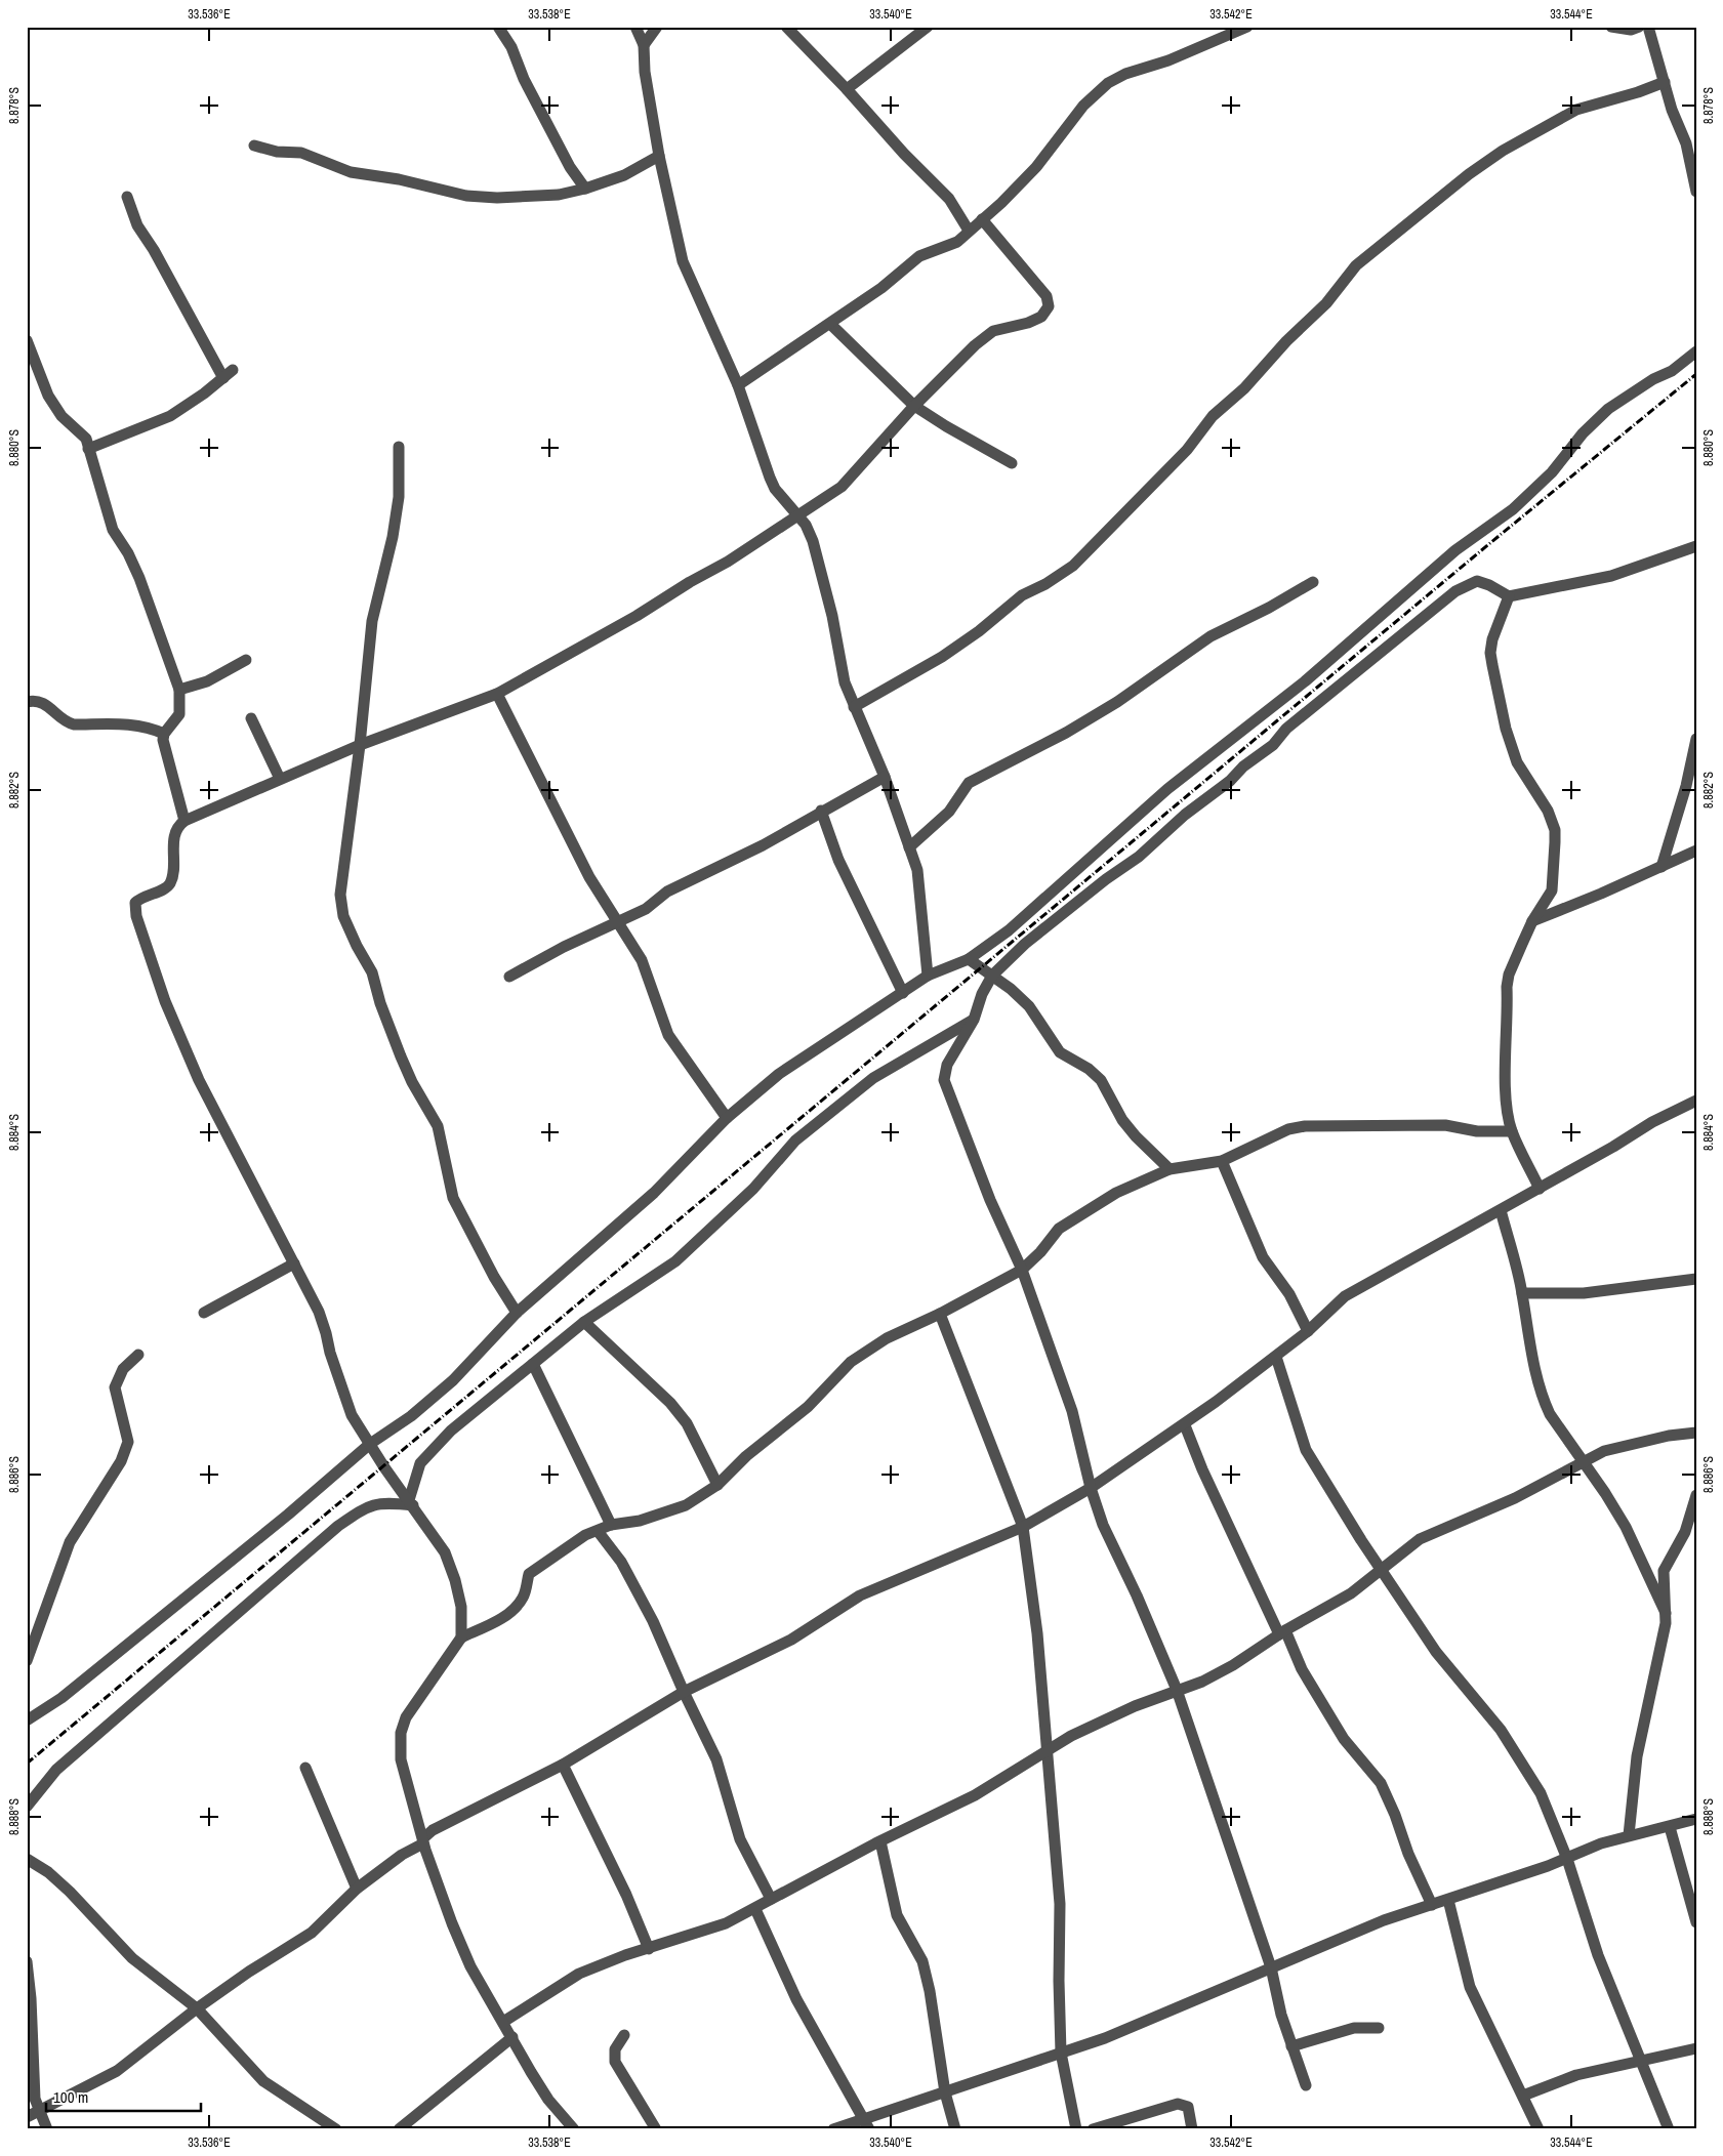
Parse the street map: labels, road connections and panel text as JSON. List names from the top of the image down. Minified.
{"scale_bar":"100 m","coordinates":["33.536°E","33.538°E","33.540°E","33.542°E","33.544°E","8.878°S","8.880°S","8.882°S","8.884°S","8.886°S","8.888°S"]}
